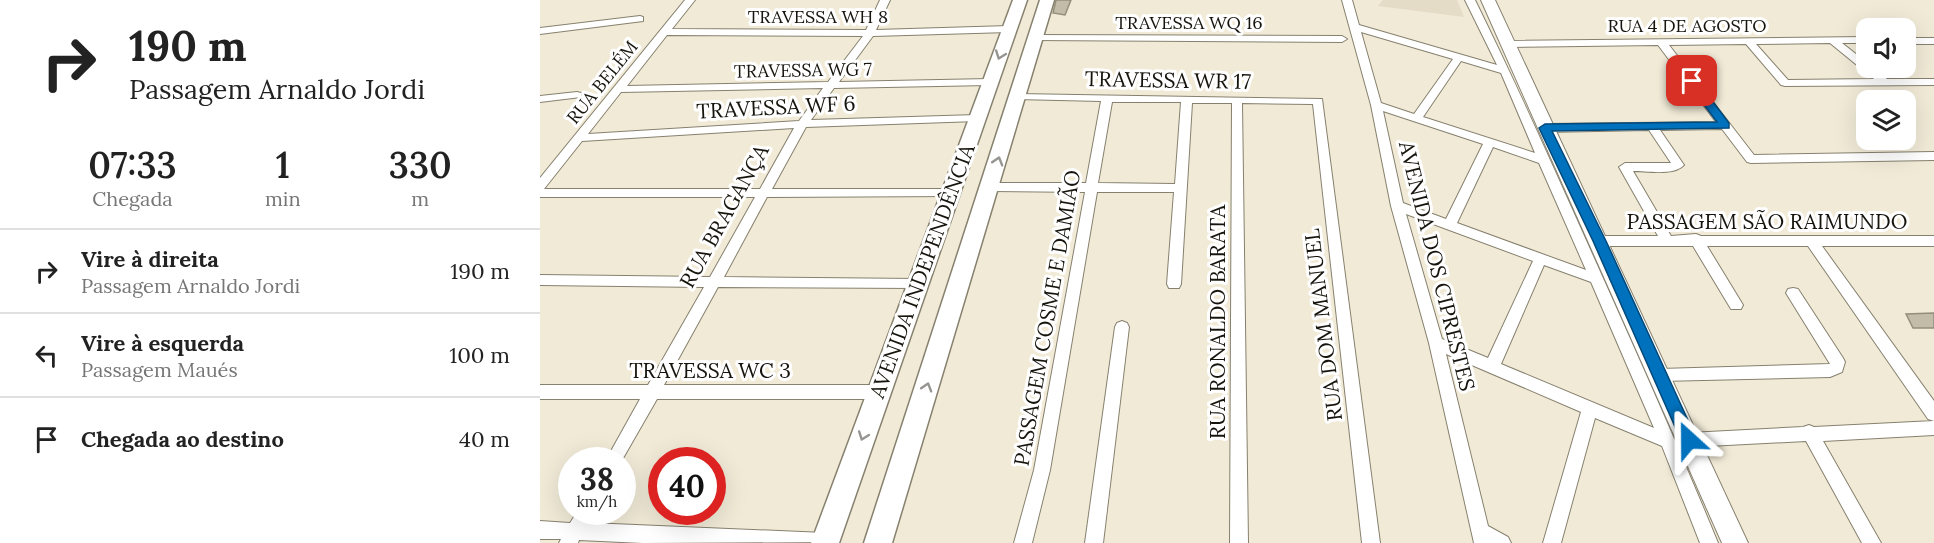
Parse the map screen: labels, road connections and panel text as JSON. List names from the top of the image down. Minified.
{"streets":{"main road":["AVENIDA INDEPENDÊNCIA"],"street":["TRAVESSA WH 8","TRAVESSA WQ 16","RUA 4 DE AGOSTO","TRAVESSA WG 7","TRAVESSA WR 17","RUA BELÉM","TRAVESSA WF 6","RUA BRAGANÇA","PASSAGEM SÃO RAIMUNDO","AVENIDA DOS CIPRESTES","PASSAGEM COSME E DAMIÃO","RUA RONALDO BARATA","RUA DOM MANUEL","TRAVESSA WC 3"]},"crossings":[["TRAVESSA WH 8","RUA BELÉM"],["TRAVESSA WH 8","RUA BRAGANÇA"],["TRAVESSA WH 8","AVENIDA INDEPENDÊNCIA"],["TRAVESSA WQ 16","AVENIDA INDEPENDÊNCIA"],["TRAVESSA WG 7","RUA BELÉM"],["TRAVESSA WG 7","RUA BRAGANÇA"],["TRAVESSA WG 7","AVENIDA INDEPENDÊNCIA"],["TRAVESSA WR 17","AVENIDA INDEPENDÊNCIA"],["TRAVESSA WR 17","PASSAGEM COSME E DAMIÃO"],["TRAVESSA WR 17","RUA RONALDO BARATA"],["TRAVESSA WR 17","RUA DOM MANUEL"],["RUA BELÉM","TRAVESSA WF 6"],["TRAVESSA WF 6","RUA BRAGANÇA"],["TRAVESSA WF 6","AVENIDA INDEPENDÊNCIA"],["RUA BRAGANÇA","TRAVESSA WC 3"],["AVENIDA INDEPENDÊNCIA","TRAVESSA WC 3"]],"page":{"turn":["190 m","Passagem Arnaldo Jordi"],"eta":["07:33","Chegada","1","min","330","m"],"list":[{"name":"Vire à direita","note":"Passagem Arnaldo Jordi","value":"190 m"},{"name":"Vire à esquerda","note":"Passagem Maués","value":"100 m"},{"name":"Chegada ao destino","value":"40 m"}],"speed":"38 km/h","limit":"40"}}
